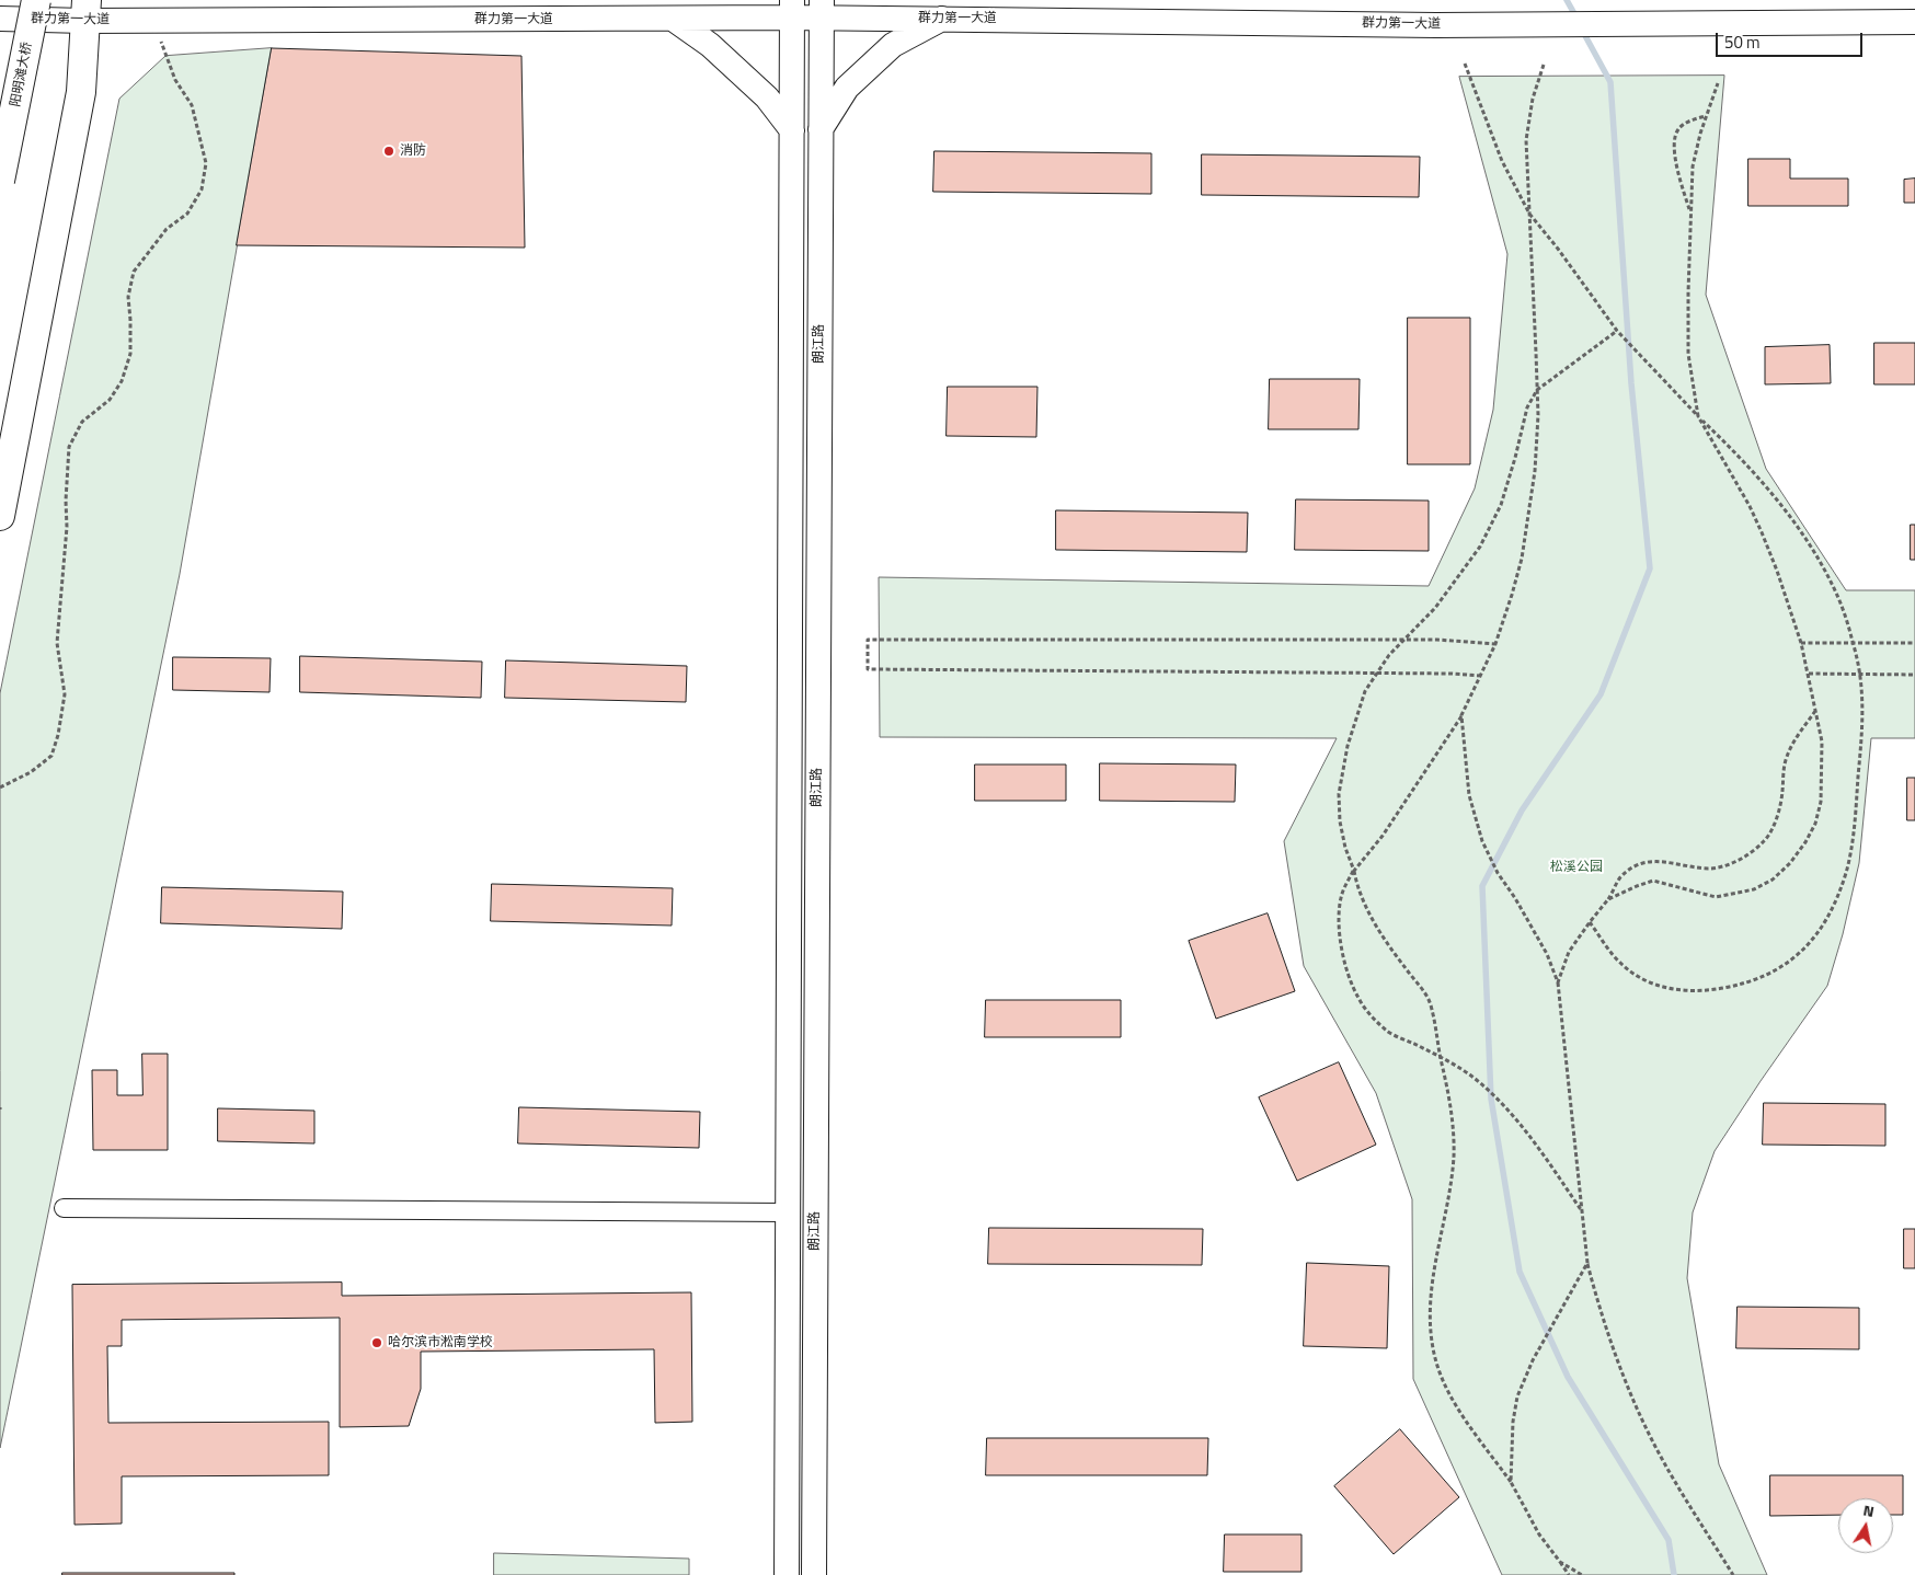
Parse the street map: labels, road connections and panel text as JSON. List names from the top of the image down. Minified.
{"streets":{"highway":["阳明滩大桥"],"main road":["群力第一大道","朗江路"]},"crossings":[["群力第一大道","朗江路"]],"parks":["松溪公园"],"places":["消防","哈尔滨市淞南学校"],"scale_bar":"50 m","north":"top"}
